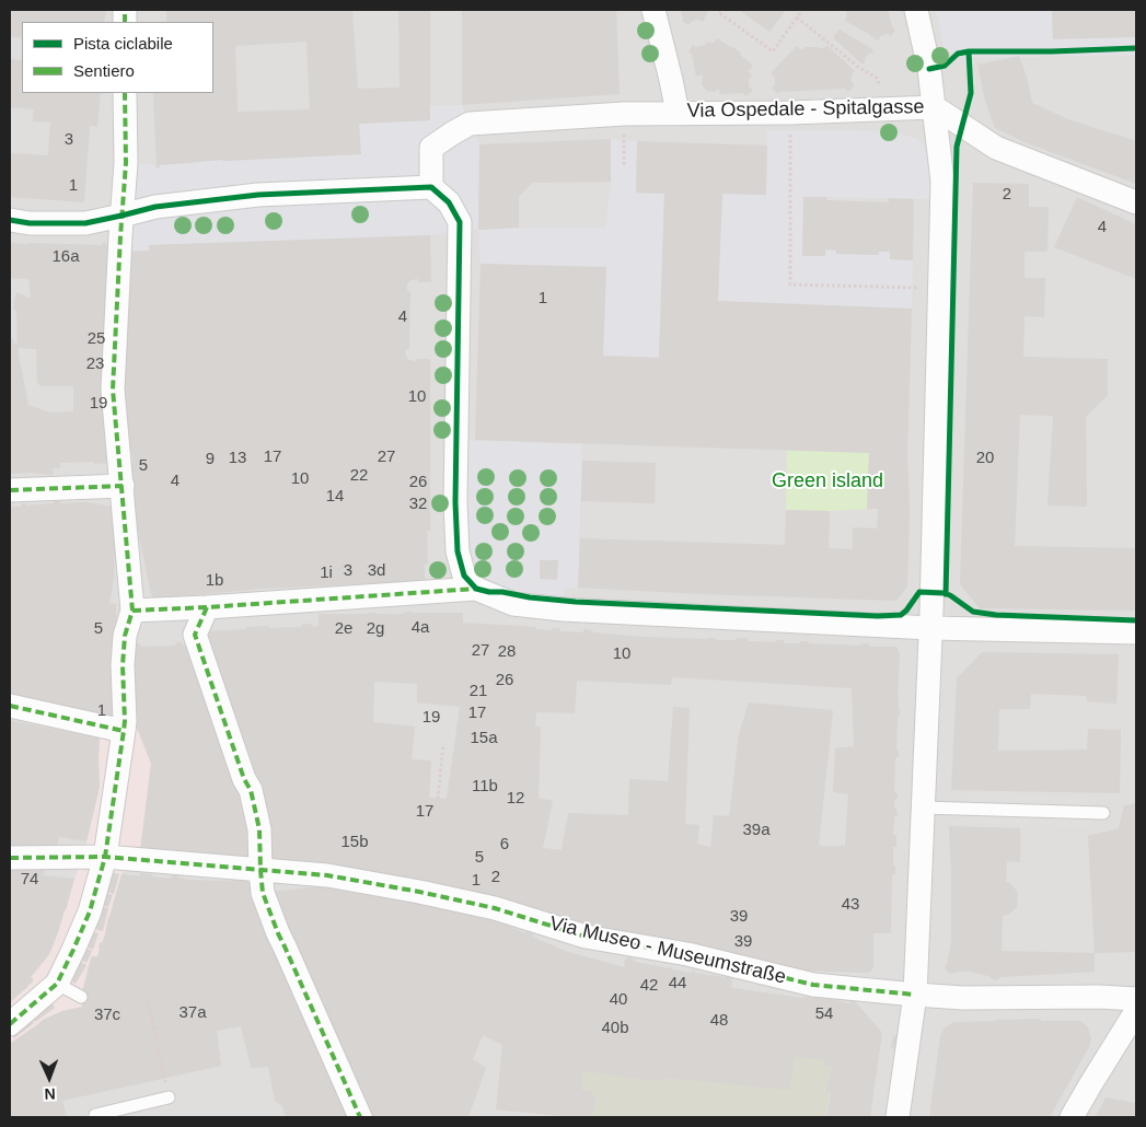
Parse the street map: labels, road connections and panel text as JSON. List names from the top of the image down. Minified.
{"streets":{"street":["Via Ospedale - Spitalgasse","Via Museo - Museumstraße"]},"parks":["Green island"],"house_numbers":["3","1","2","4","16a","1","4","25","23","10","19","17","27","13","20","9","5","22","10","4","26","14","32","3","3d","1i","1b","4a","5","2e","2g","27","28","10","26","21","1","17","19","15a","11b","12","17","39a","15b","6","5","2","74","1","43","39","39","44","42","40","37a","54","37c","48","40b"],"legend":["Pista ciclabile","Sentiero"],"north":"bottom"}
